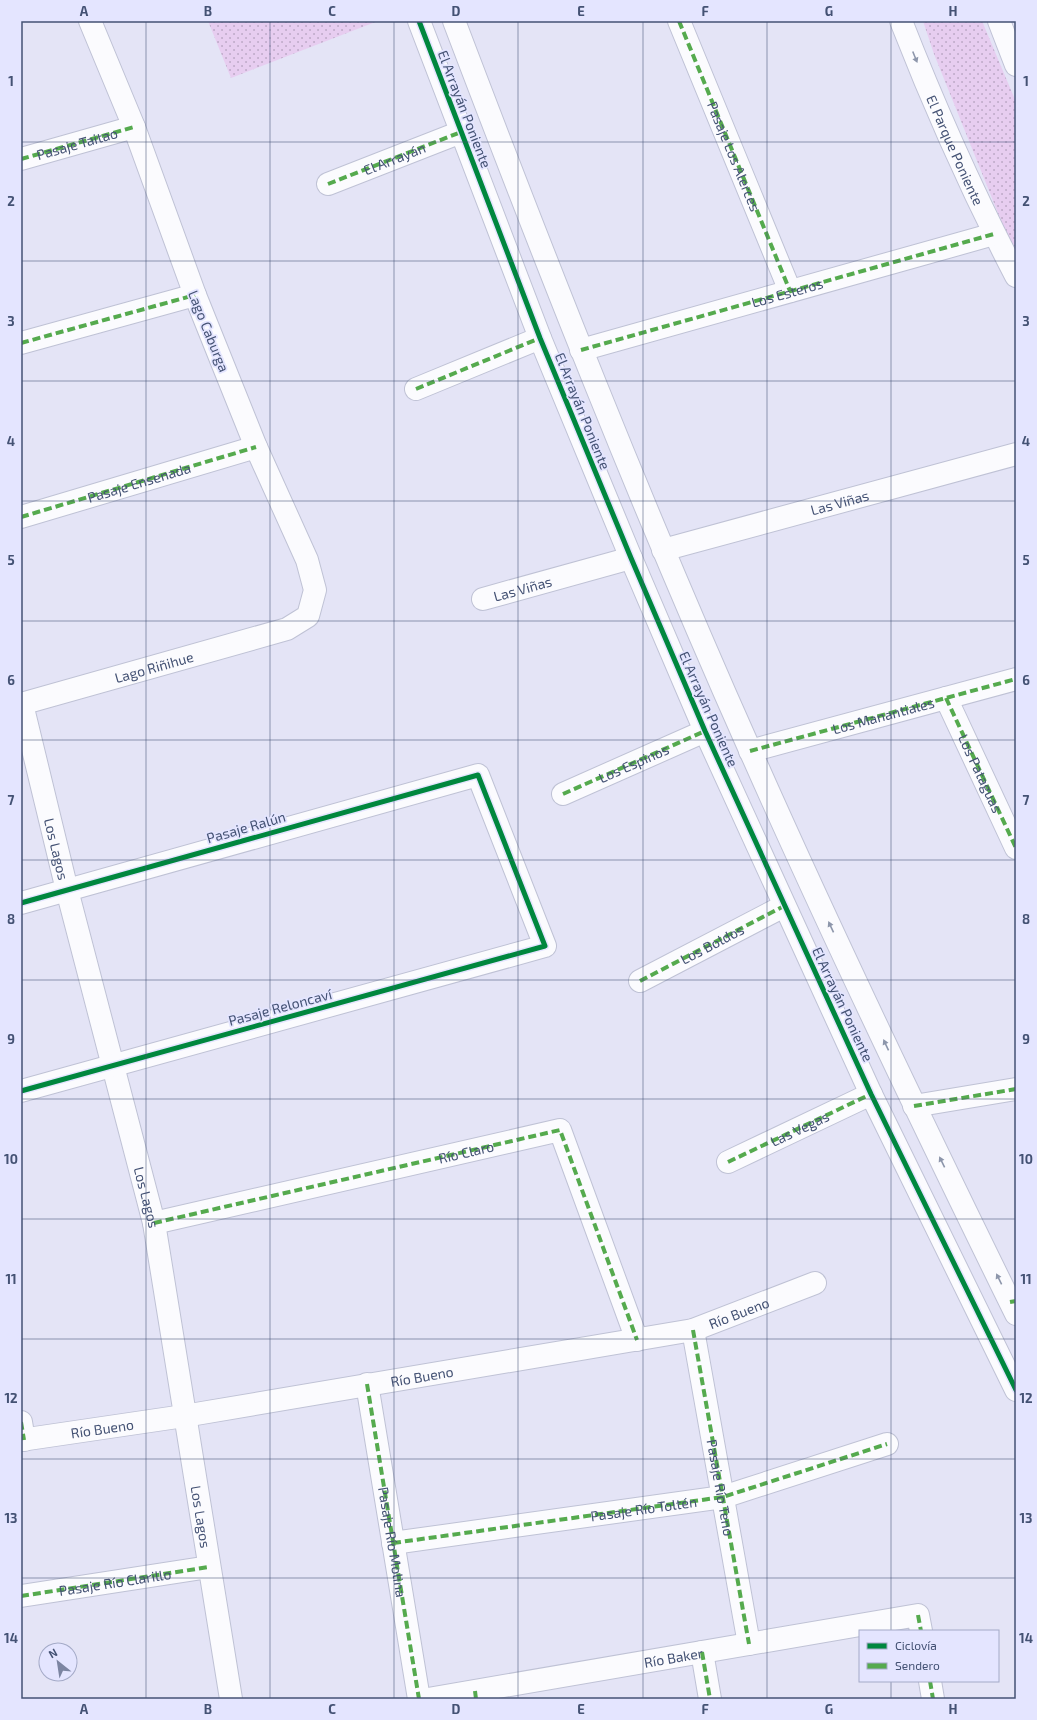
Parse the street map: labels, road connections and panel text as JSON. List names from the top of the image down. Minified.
{"streets":{"street":["El Arrayán Poniente","Pasaje Taitao","El Parque Poniente","Pasaje Los Alerces","El Arrayán","Los Esteros","Lago Caburga","Pasaje Ensenada","Las Viñas","Lago Riñihue","Los Manantiales","Los Espinos","Los Pataguas","Pasaje Ralún","Los Lagos","Los Boldos","Pasaje Reloncaví","Las Vegas","Río Claro","Río Bueno","Pasaje Río Teno","Pasaje Río Toltén","Pasaje Río Molina","Pasaje Río Clarillo","Río Baker"]},"crossings":[["El Arrayán Poniente","El Arrayán"],["El Arrayán Poniente","Los Esteros"],["El Arrayán Poniente","Las Viñas"],["El Arrayán Poniente","Los Manantiales"],["El Arrayán Poniente","Los Espinos"],["El Arrayán Poniente","Los Boldos"],["El Arrayán Poniente","Las Vegas"],["Pasaje Taitao","Lago Caburga"],["El Parque Poniente","Los Esteros"],["Pasaje Los Alerces","Los Esteros"],["Lago Caburga","Pasaje Ensenada"],["Lago Caburga","Lago Riñihue"],["Lago Riñihue","Los Lagos"],["Los Manantiales","Los Pataguas"],["Pasaje Ralún","Los Lagos"],["Pasaje Ralún","Pasaje Reloncaví"],["Los Lagos","Pasaje Reloncaví"],["Los Lagos","Río Claro"],["Los Lagos","Río Bueno"],["Los Lagos","Pasaje Río Clarillo"],["Río Claro","Río Bueno"],["Río Bueno","Pasaje Río Teno"],["Río Bueno","Pasaje Río Molina"],["Pasaje Río Teno","Pasaje Río Toltén"],["Pasaje Río Teno","Río Baker"],["Pasaje Río Toltén","Pasaje Río Molina"]],"one_way":["El Parque Poniente"],"legend":["Ciclovía","Sendero"],"north":"top left","grid":{"columns":["A","B","C","D","E","F","G","H"],"rows":["1","2","3","4","5","6","7","8","9","10","11","12","13","14"]}}
